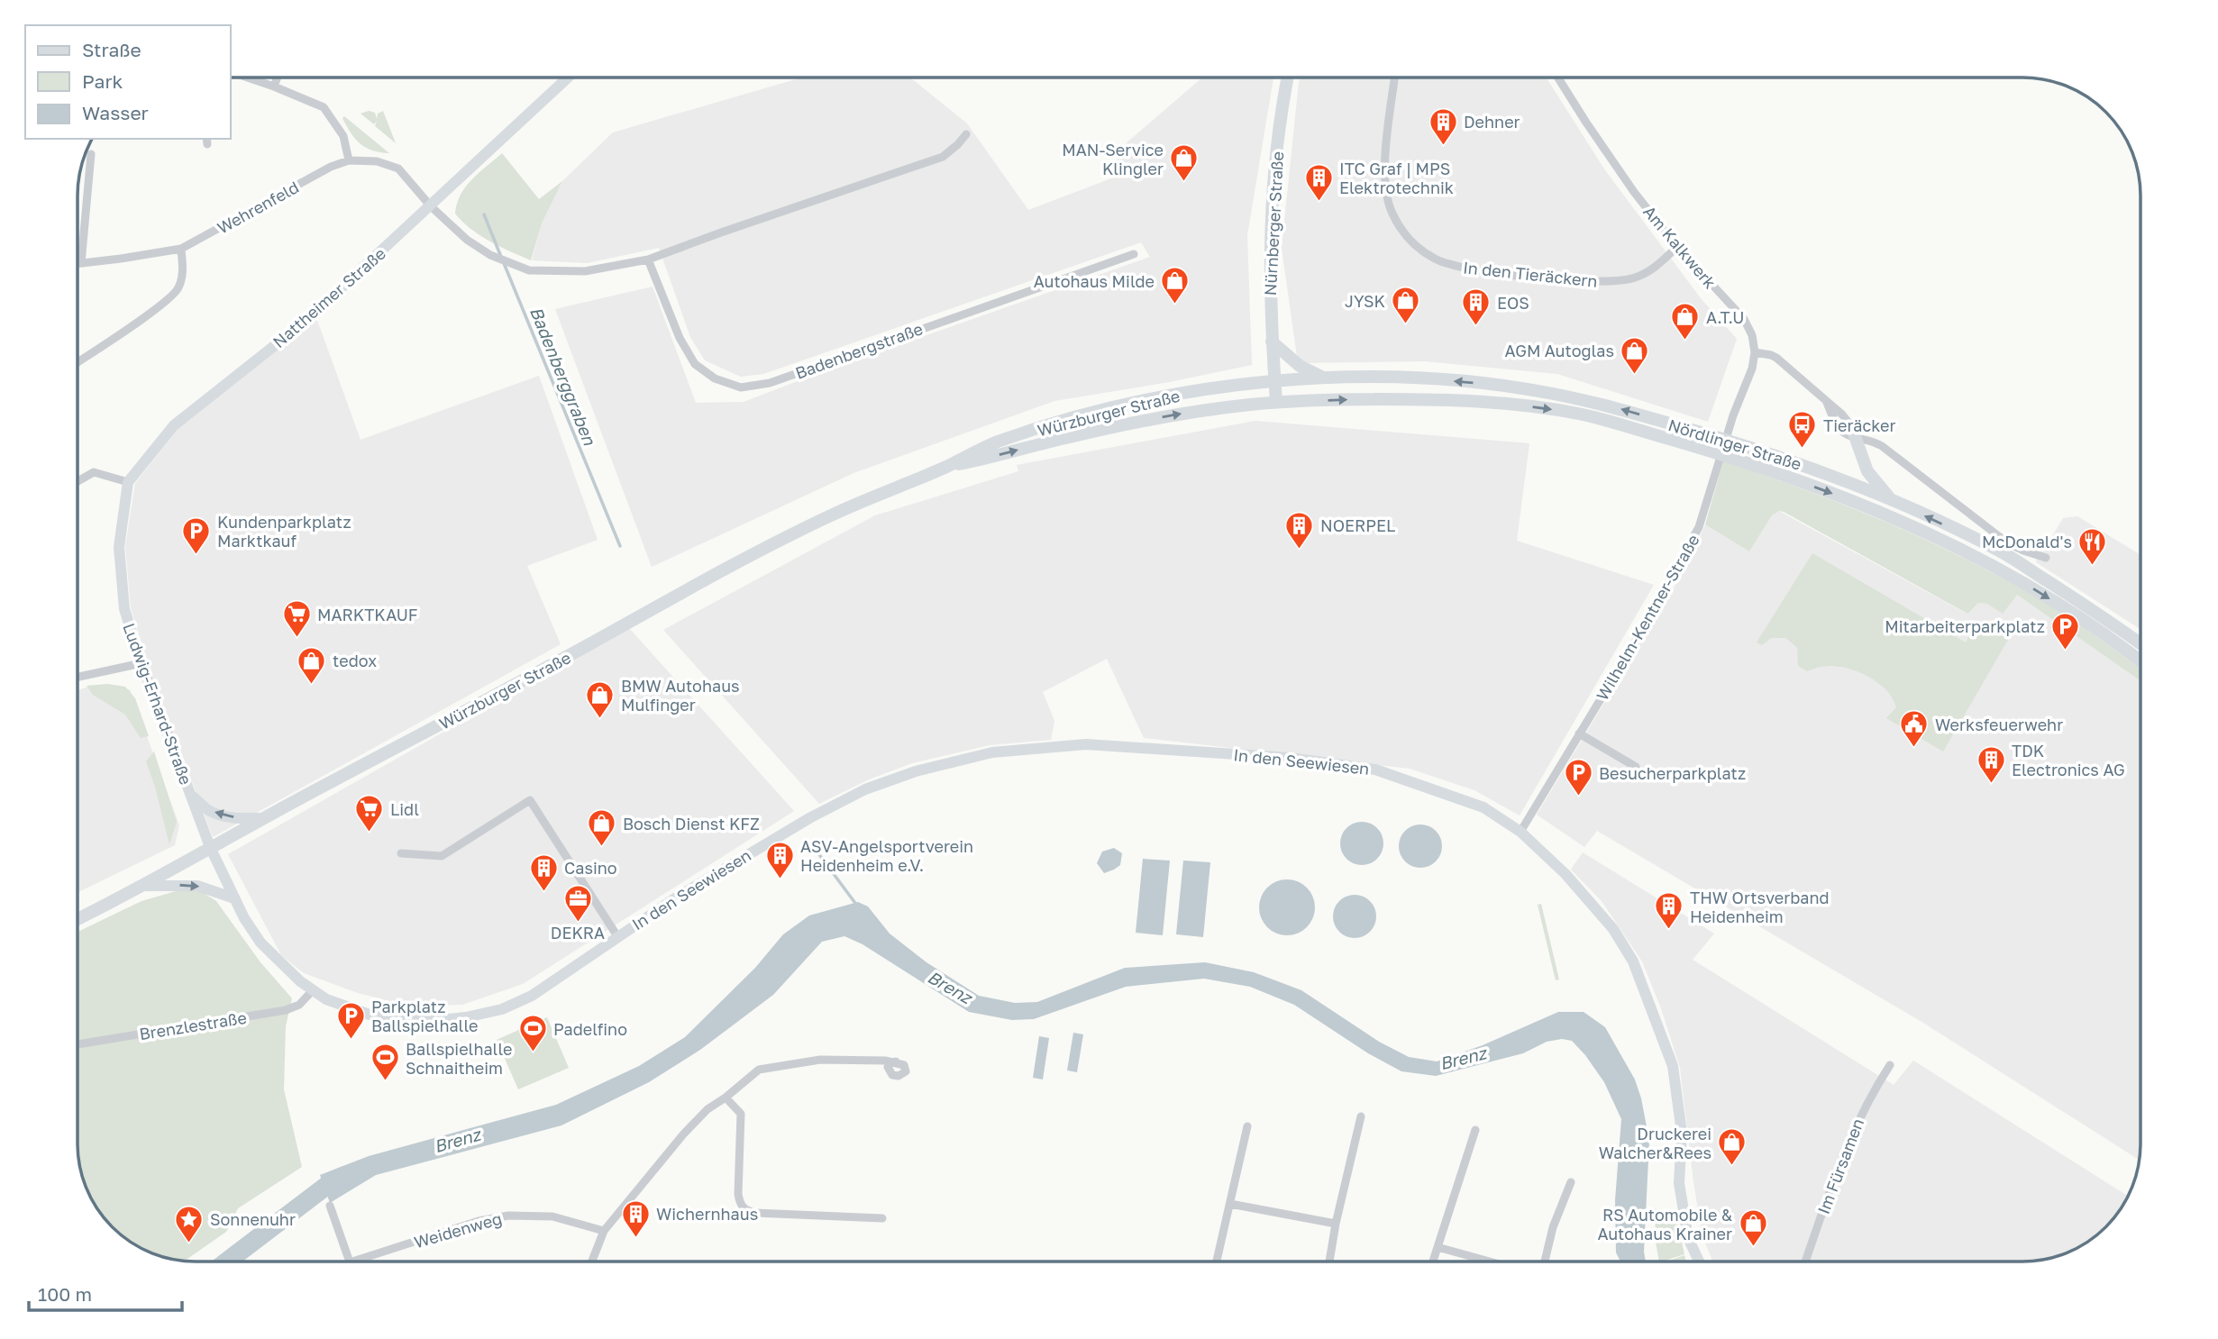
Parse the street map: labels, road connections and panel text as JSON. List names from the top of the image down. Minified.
{"streets":{"main road":["Nürnberger Straße","Würzburger Straße","Nördlinger Straße"],"street":["Wehrenfeld","Am Kalkwerk","In den Tieräckern","Nattheimer Straße","Badenbergstraße","Wilhelm-Kentner-Straße","Ludwig-Erhard-Straße","In den Seewiesen","Brenzlestraße","Im Fürsamen","Weidenweg"]},"crossings":[["Wehrenfeld","Nattheimer Straße"],["Nürnberger Straße","Würzburger Straße"],["Nürnberger Straße","Nördlinger Straße"],["Am Kalkwerk","In den Tieräckern"],["Am Kalkwerk","Wilhelm-Kentner-Straße"],["Nattheimer Straße","Ludwig-Erhard-Straße"],["Würzburger Straße","Nördlinger Straße"],["Würzburger Straße","Ludwig-Erhard-Straße"],["Würzburger Straße","In den Seewiesen"],["Wilhelm-Kentner-Straße","In den Seewiesen"],["Ludwig-Erhard-Straße","In den Seewiesen"],["In den Seewiesen","Brenzlestraße"]],"water":["Badenberggraben","Brenz"],"places":{"building":["Dehner","ITC Graf | MPS Elektrotechnik","EOS","NOERPEL","TDK Electronics AG","ASV-Angelsportverein Heidenheim e.V.","Casino","THW Ortsverband Heidenheim","Wichernhaus"],"shop":["MAN-Service Klingler","Autohaus Milde","JYSK","A.T.U","AGM Autoglas","tedox","BMW Autohaus Mulfinger","Bosch Dienst KFZ","Druckerei Walcher&Rees","RS Automobile & Autohaus Krainer"],"bus stop":["Tieräcker"],"parking":["Kundenparkplatz Marktkauf","Mitarbeiterparkplatz","Besucherparkplatz","Parkplatz Ballspielhalle"],"restaurant":["McDonald's"],"supermarket":["MARKTKAUF","Lidl"],"public building":["Werksfeuerwehr"],"office":["DEKRA"],"sports":["Padelfino","Ballspielhalle Schnaitheim"],"place":["Sonnenuhr"]},"legend":["Straße","Park","Wasser"],"scale_bar":"100 m"}
